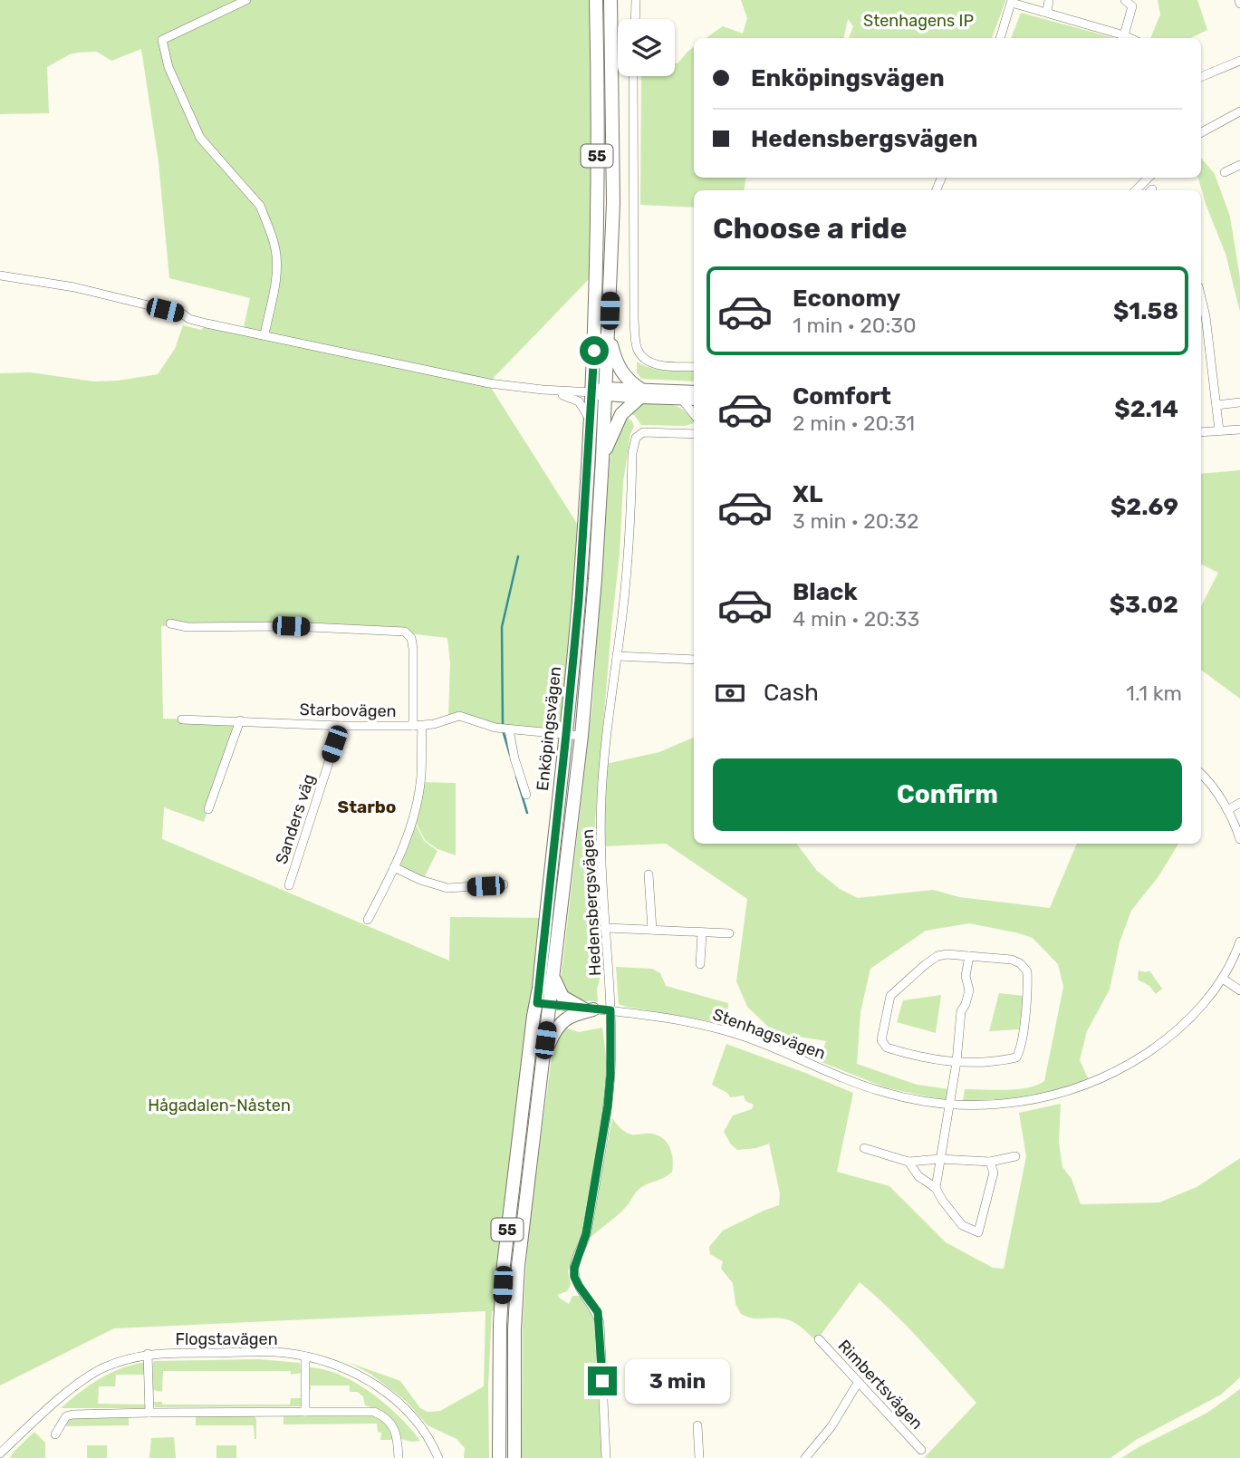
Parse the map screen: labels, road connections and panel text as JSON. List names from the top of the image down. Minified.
{"streets":{"main road":["55","Enköpingsvägen"],"street":["Starbovägen","Sanders väg","Hedensbergsvägen","Stenhagsvägen","Flogstavägen","Rimbertsvägen"]},"crossings":[["Starbovägen","Enköpingsvägen"],["Starbovägen","Sanders väg"],["Enköpingsvägen","Stenhagsvägen"],["Hedensbergsvägen","Stenhagsvägen"]],"districts":["Starbo"],"parks":["Stenhagens IP","Hågadalen-Nåsten"],"page":{"banner":["Enköpingsvägen","Hedensbergsvägen"],"heading":"Choose a ride","list":[{"name":"Economy","note":"1 min · 20:30","value":"$1.58"},{"name":"Comfort","note":"2 min · 20:31","value":"$2.14"},{"name":"XL","note":"3 min · 20:32","value":"$2.69"},{"name":"Black","note":"4 min · 20:33","value":"$3.02"}],"pay":["Cash","1.1 km"],"buttons":"Confirm","bubble":"3 min"}}
